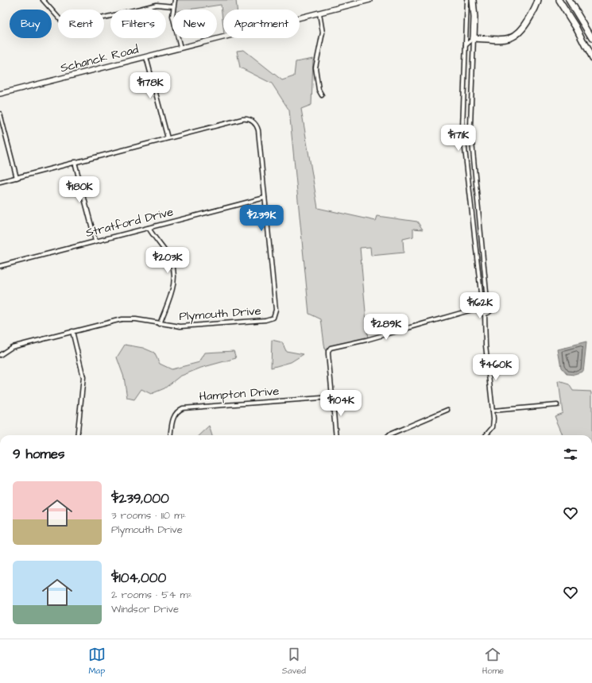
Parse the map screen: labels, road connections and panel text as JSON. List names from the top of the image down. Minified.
{"streets":{"street":["Schanck Road","Stratford Drive","Plymouth Drive","Hampton Drive"]},"crossings":[["Stratford Drive","Plymouth Drive"]],"page":{"chip":["Buy","Rent","Filters","New","Apartment"],"price":["$178K","$171K","$180K","$239K","$203K","$162K","$289K","$460K","$104K"],"heading":"9 homes","list":[{"name":"$239,000","note":"3 rooms · 110 m² · Plymouth Drive"},{"name":"$104,000","note":"2 rooms · 54 m² · Windsor Drive"}],"tabs":["Map","Saved","Home"]}}
